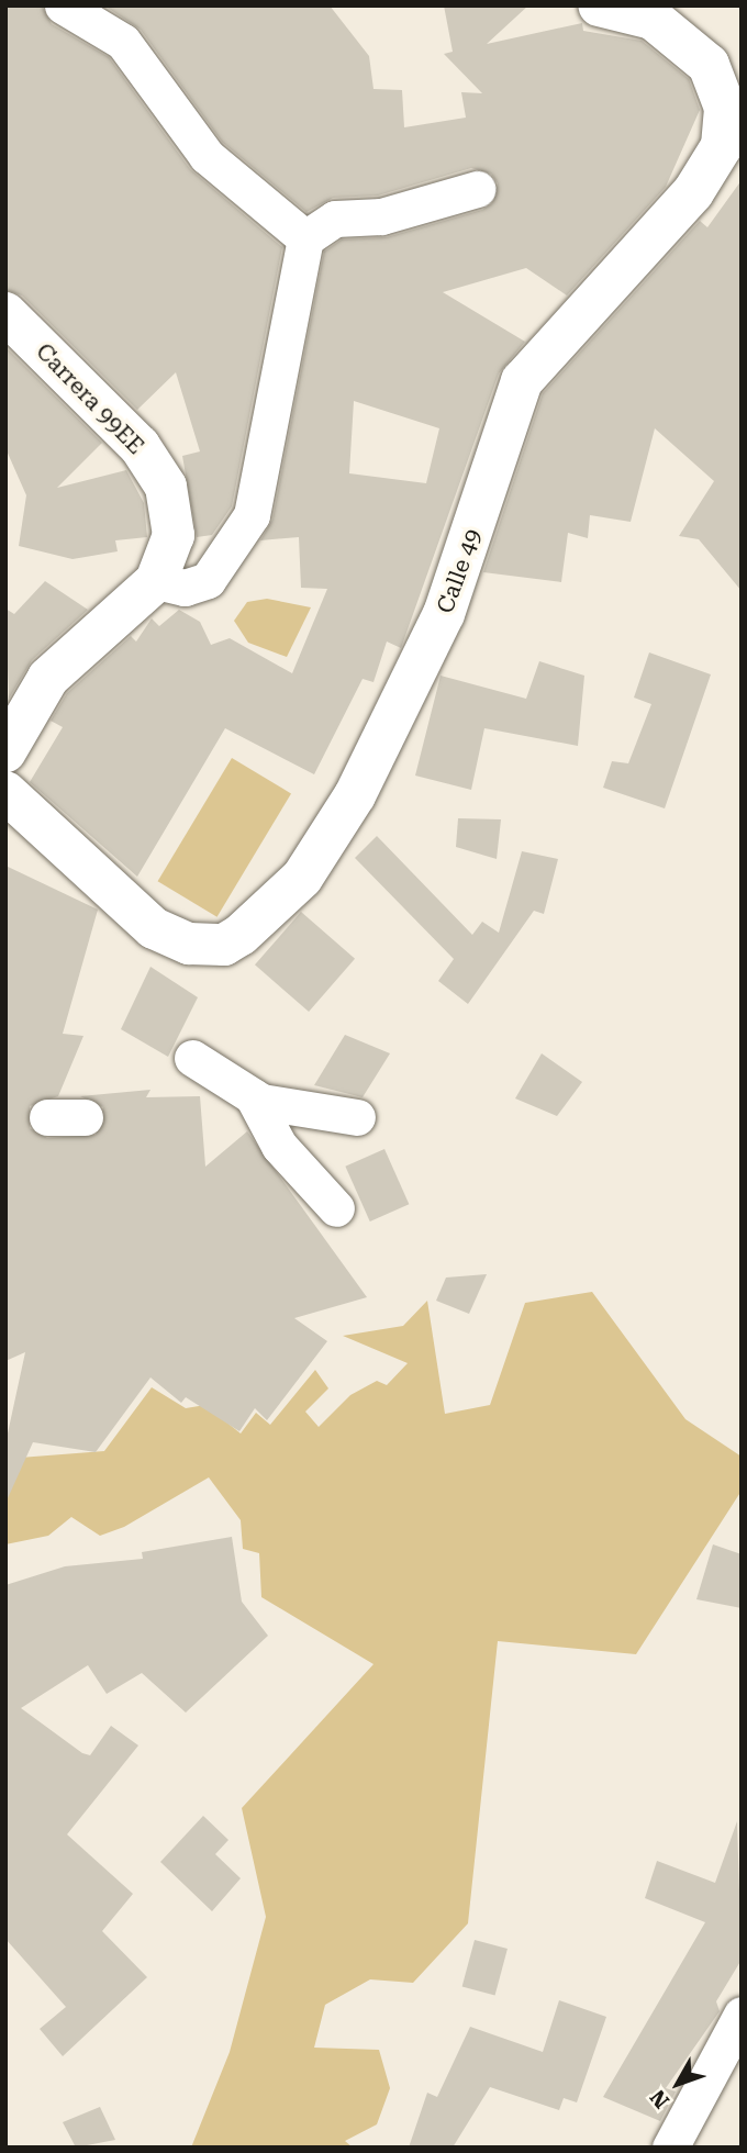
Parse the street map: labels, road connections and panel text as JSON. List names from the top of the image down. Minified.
{"streets":{"street":["Carrera 99EE","Calle 49"]},"north":"bottom left"}
